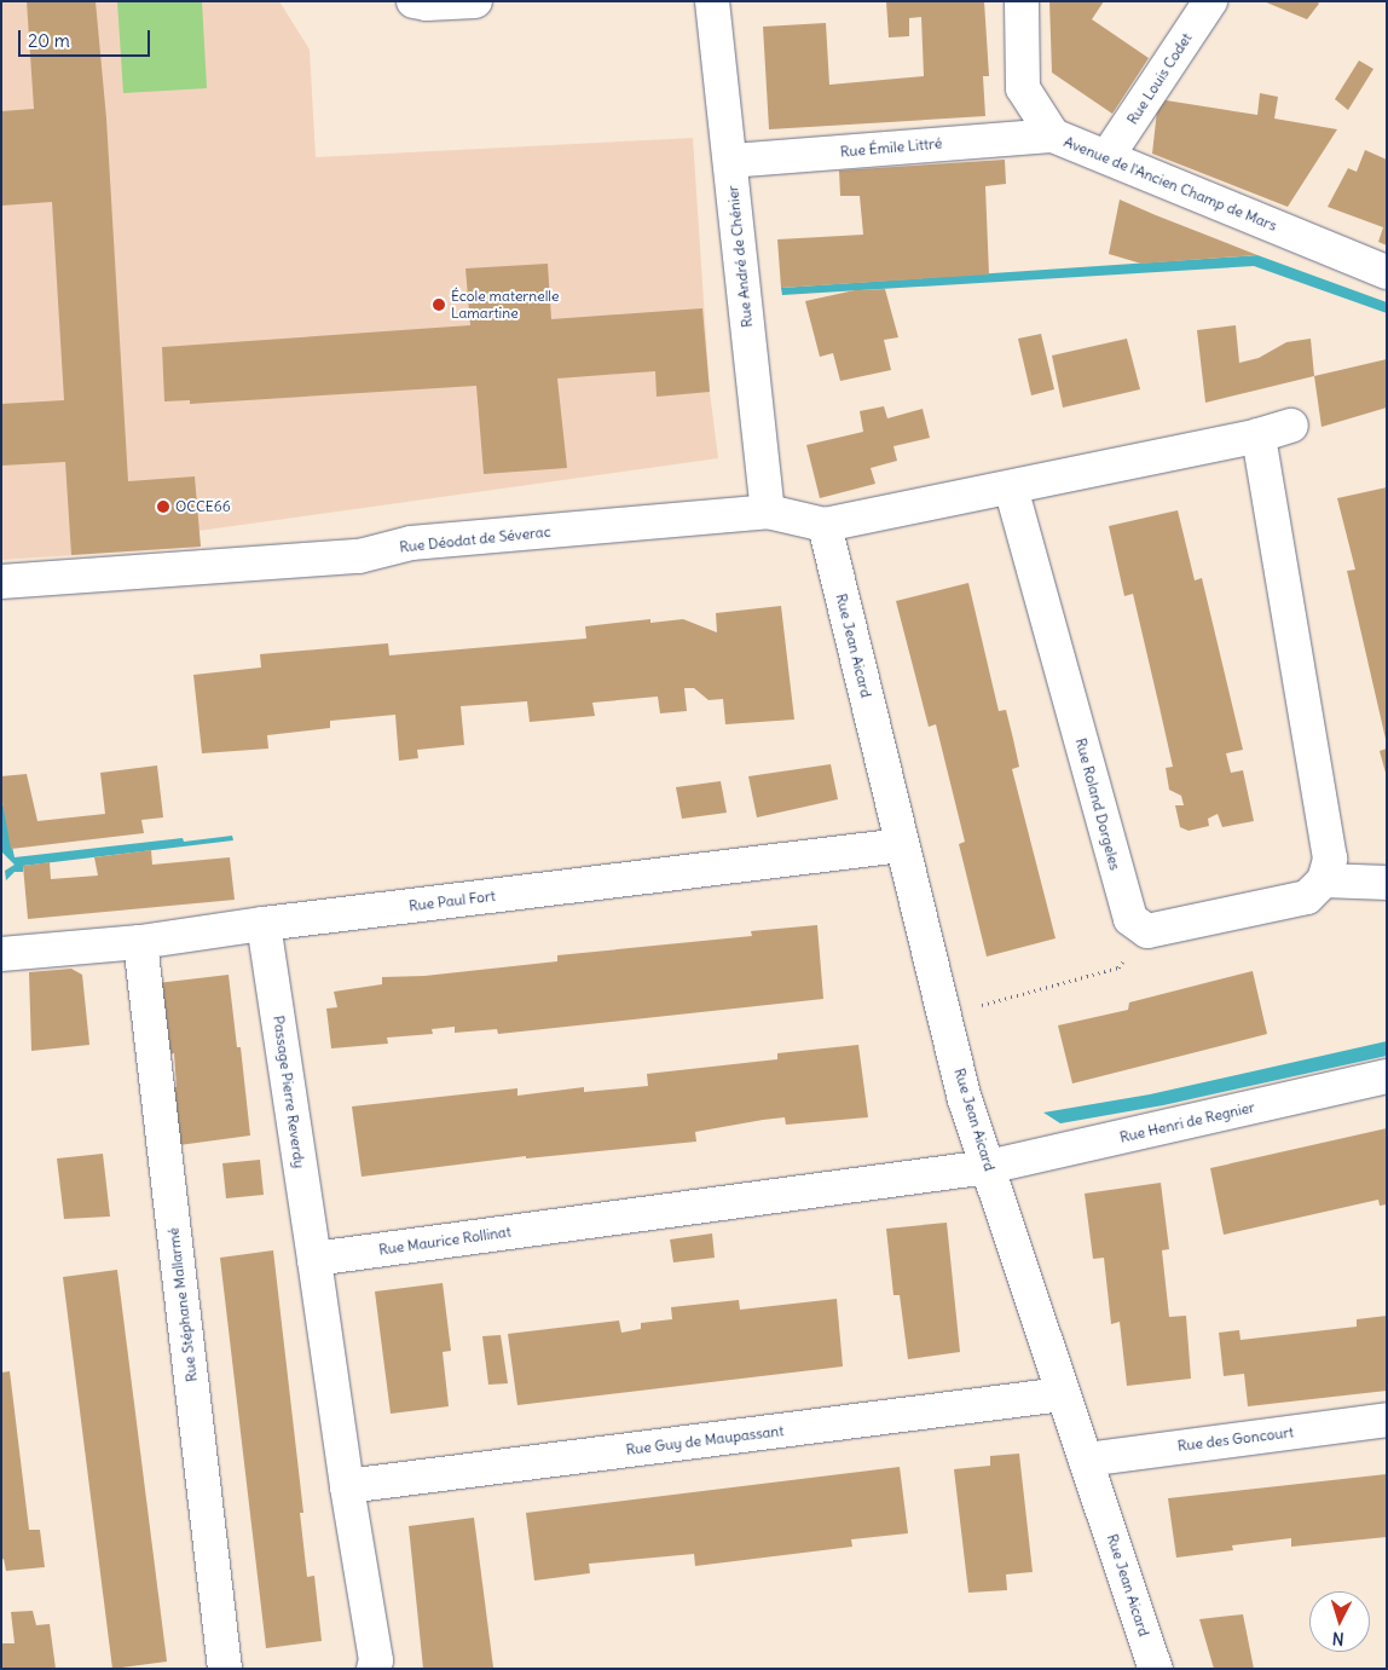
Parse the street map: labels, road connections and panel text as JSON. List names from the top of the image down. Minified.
{"streets":{"street":["Rue Louis Codet","Rue Émile Littré","Avenue de l'Ancien Champ de Mars","Rue André de Chénier","Rue Déodat de Séverac","Rue Jean Aicard","Rue Roland Dorgeles","Rue Paul Fort","Passage Pierre Reverdy","Rue Henri de Regnier","Rue Maurice Rollinat","Rue Stéphane Mallarmé","Rue des Goncourt","Rue Guy de Maupassant"]},"crossings":[["Rue Louis Codet","Avenue de l'Ancien Champ de Mars"],["Rue Émile Littré","Avenue de l'Ancien Champ de Mars"],["Rue Émile Littré","Rue André de Chénier"],["Rue André de Chénier","Rue Déodat de Séverac"],["Rue Jean Aicard","Rue Paul Fort"],["Rue Jean Aicard","Rue Henri de Regnier"],["Rue Jean Aicard","Rue Maurice Rollinat"],["Rue Jean Aicard","Rue des Goncourt"],["Rue Jean Aicard","Rue Guy de Maupassant"],["Rue Paul Fort","Passage Pierre Reverdy"],["Rue Paul Fort","Rue Stéphane Mallarmé"],["Passage Pierre Reverdy","Rue Maurice Rollinat"],["Rue Henri de Regnier","Rue Maurice Rollinat"]],"places":["École maternelle Lamartine","OCCE66"],"scale_bar":"20 m","north":"bottom"}
